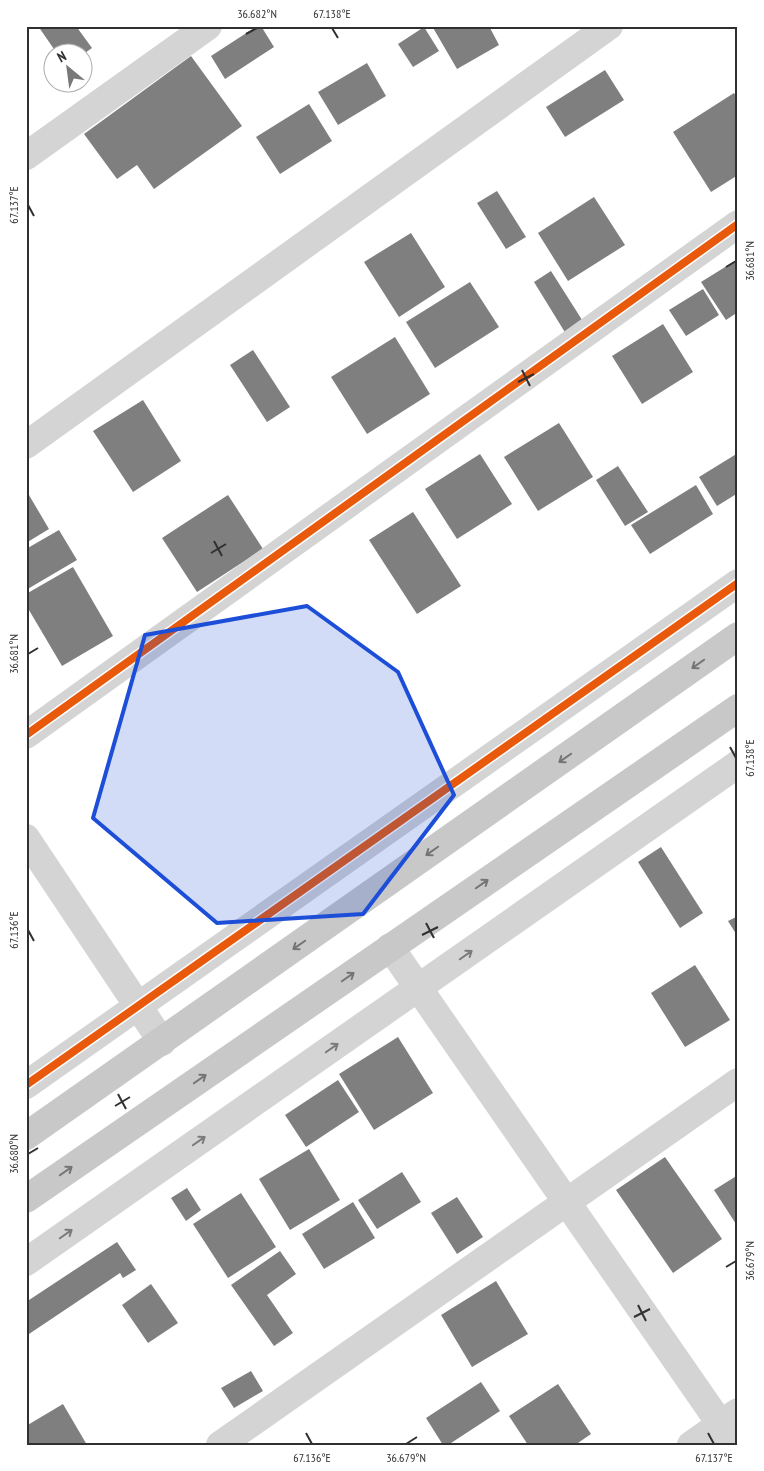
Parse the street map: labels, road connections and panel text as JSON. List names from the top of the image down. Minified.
{"north":"top left","coordinates":["36.682°N","67.138°E","67.137°E","36.681°N","67.136°E","36.680°N","36.679°N"]}
